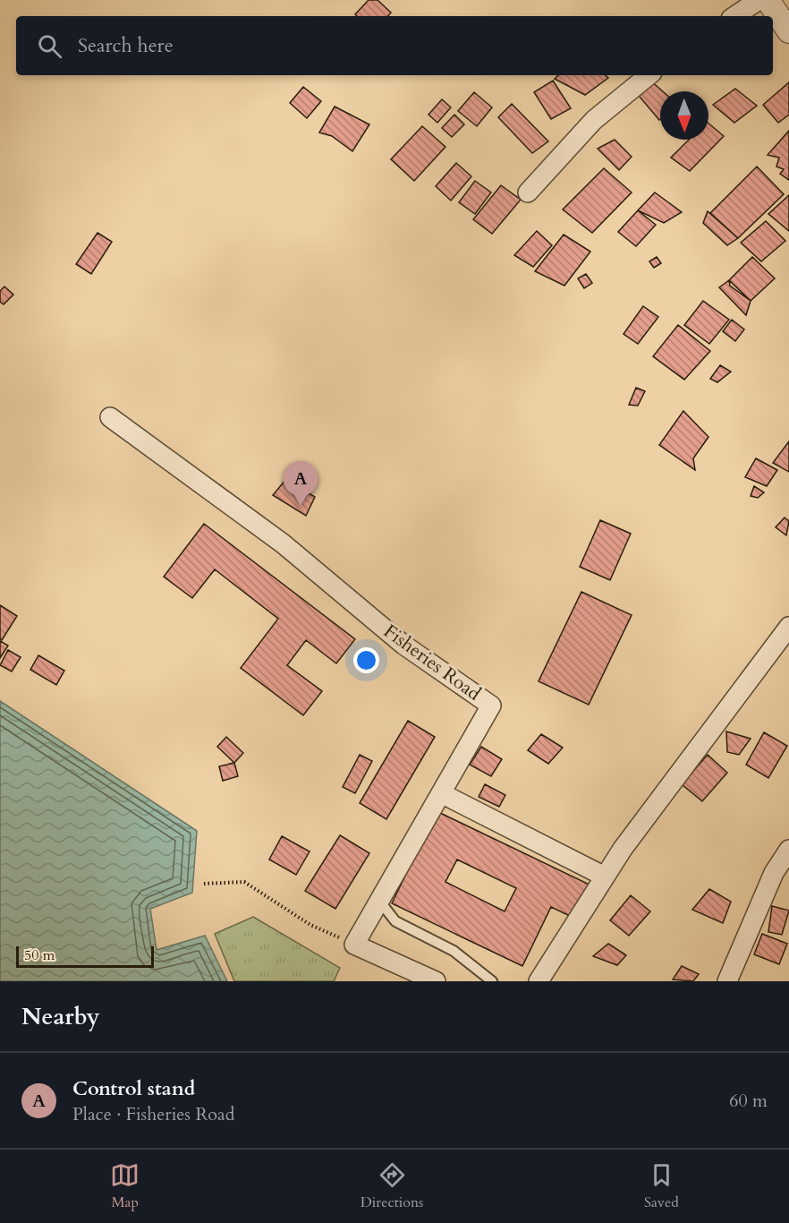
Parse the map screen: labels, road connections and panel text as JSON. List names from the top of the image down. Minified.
{"streets":{"street":["Fisheries Road"]},"scale_bar":"50 m","north":"bottom","page":{"search":"Search here","pins":"A","scale":"50 m","heading":"Nearby","list":[{"mark":"A","name":"Control stand","note":"Place · Fisheries Road","value":"60 m"}],"nav":["Map","Directions","Saved"]}}
